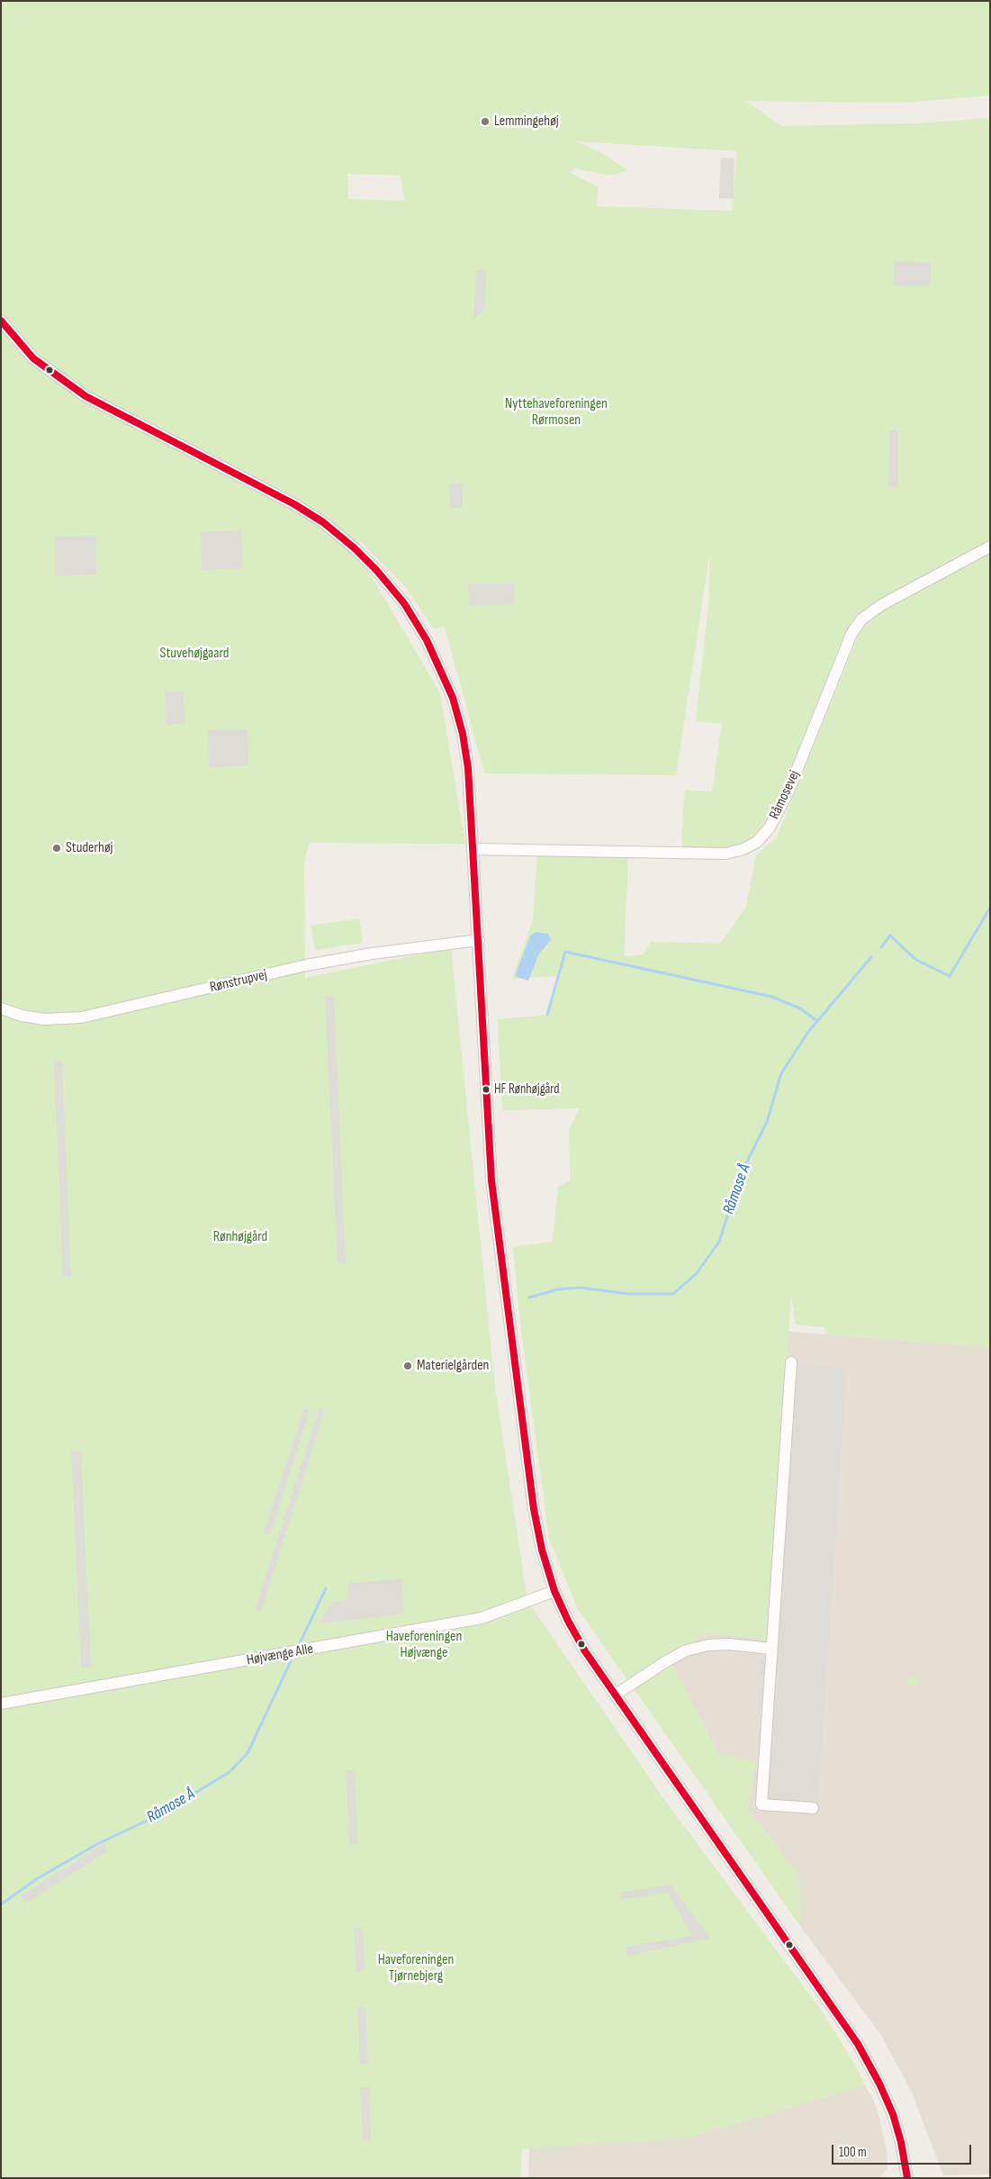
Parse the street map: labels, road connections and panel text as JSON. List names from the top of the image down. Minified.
{"streets":{"street":["Råmosevej","Rønstrupvej","Højvænge Alle"]},"water":["Råmose Å"],"parks":["Nyttehaveforeningen Rørmosen","Stuvehøjgaard","Rønhøjgård","Haveforeningen Højvænge","Haveforeningen Tjørnebjerg"],"places":["Lemmingehøj","Studerhøj","HF Rønhøjgård","Materielgården"],"scale_bar":"100 m"}
